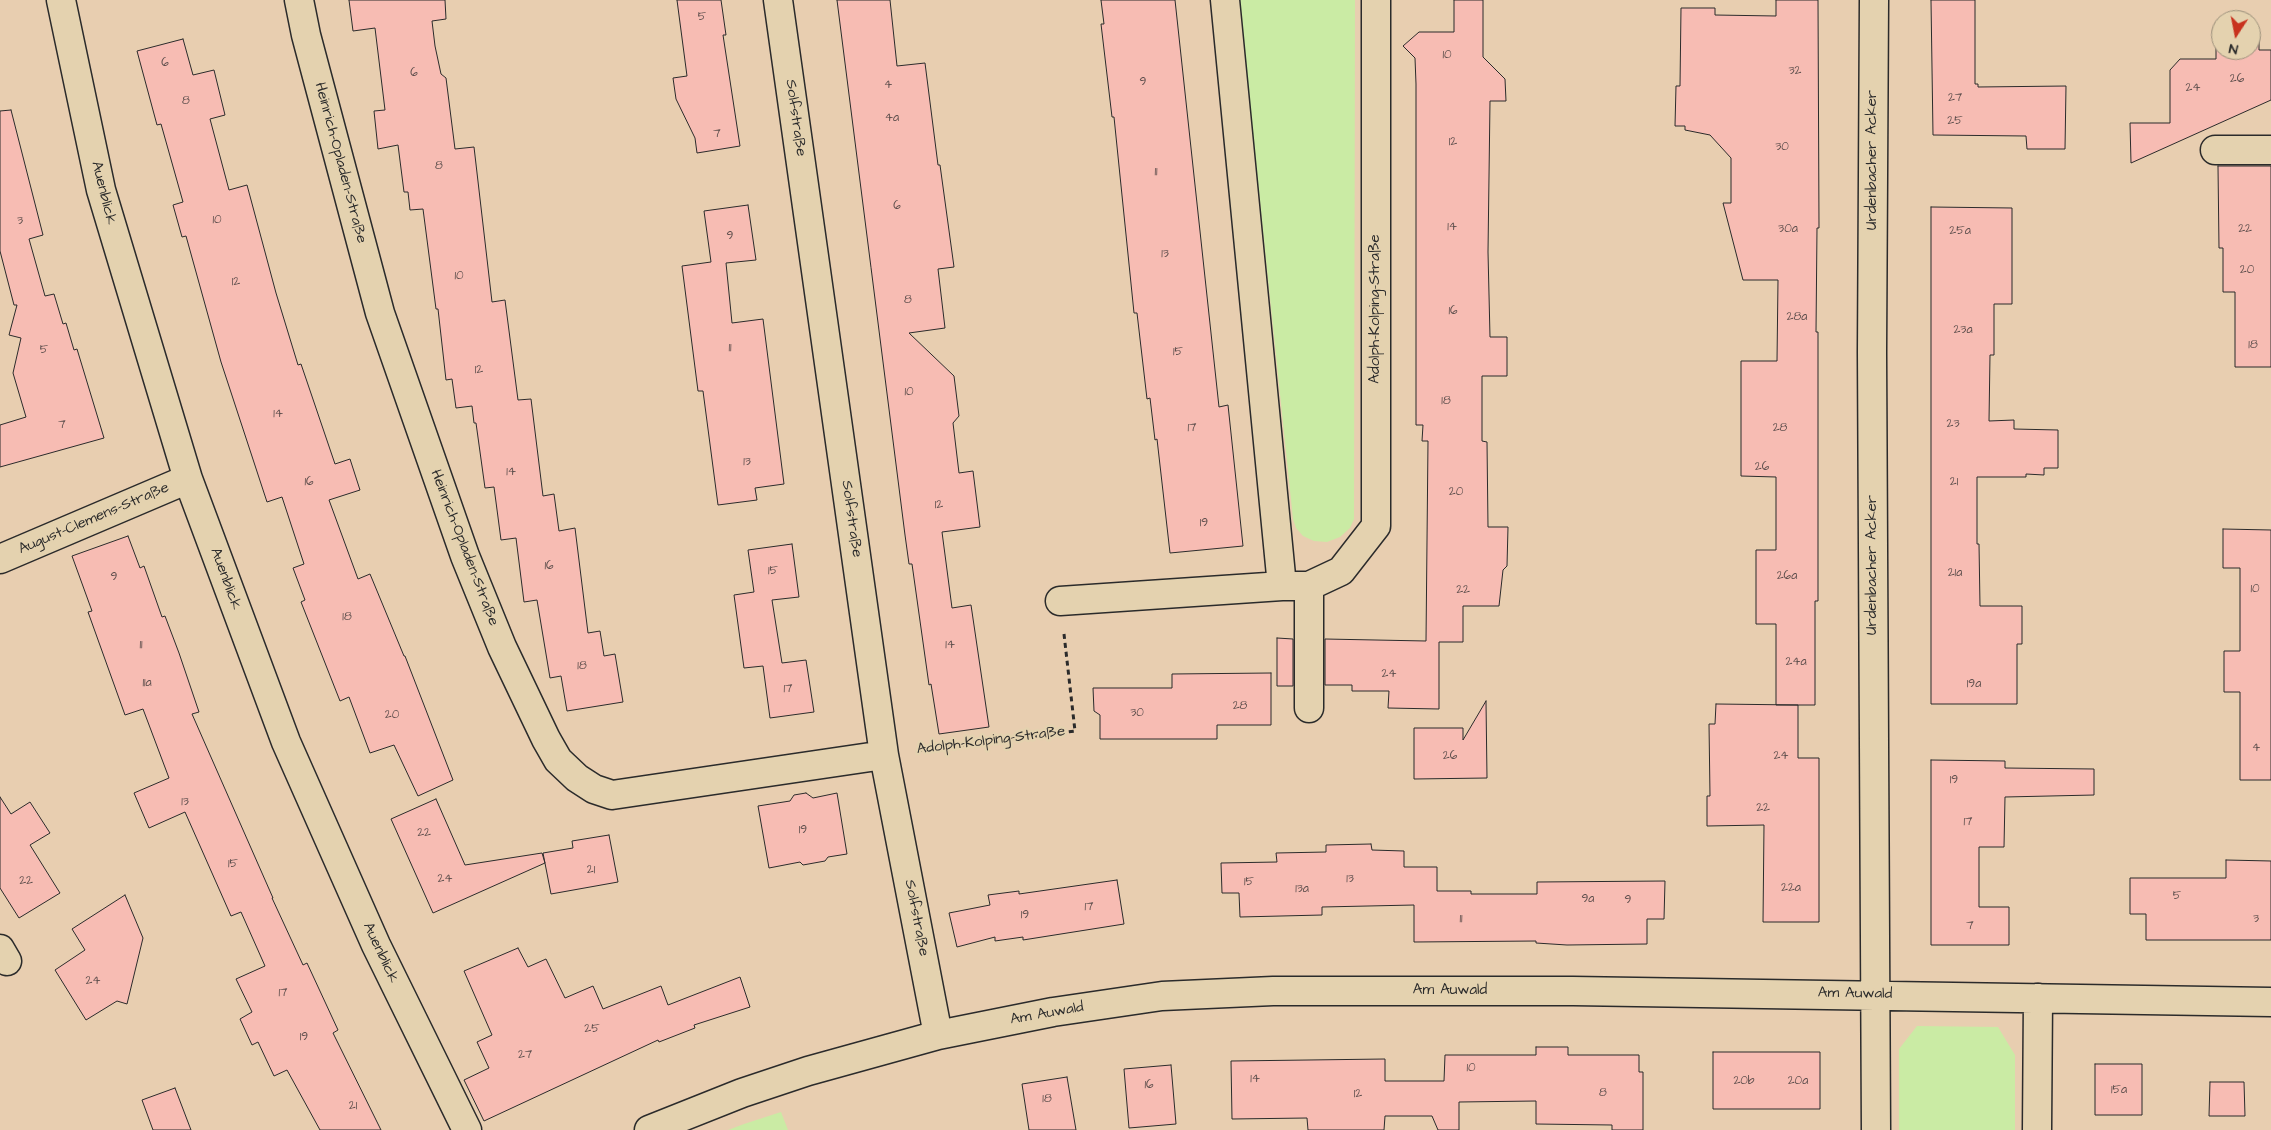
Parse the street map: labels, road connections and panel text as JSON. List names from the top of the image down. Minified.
{"streets":{"street":["Solfstraße","Urdenbacher Acker","Heinrich-Opladen-Straße","Auenblick","Adolph-Kolping-Straße","August-Clemens-Straße","Am Auwald"]},"crossings":[["Solfstraße","Heinrich-Opladen-Straße"],["Solfstraße","Adolph-Kolping-Straße"],["Solfstraße","Am Auwald"],["Urdenbacher Acker","Am Auwald"],["Heinrich-Opladen-Straße","Adolph-Kolping-Straße"],["Auenblick","August-Clemens-Straße"]],"house_numbers":["5","10","6","32","6","26","9","4","24","27","8","4a","25","7","12","30","8","11","6","10","3","14","30a","22","25a","9","13","20","10","12","8","16","28a","23a","18","11","5","15","12","10","18","14","23","7","17","28","13","26","14","16","21","20","12","19","16","15","21a","26a","9","10","22","18","11","14","24a","18","24","11a","19a","17","28","30","20","4","26","24","19","13","22","17","19","22","15","21","24","13","22","15","22a","13a","5","9a","9","17","19","11","3","7","24","17","25","19","27","10","14","20b","20a","16","15a","8","12","18","21"],"north":"bottom"}
